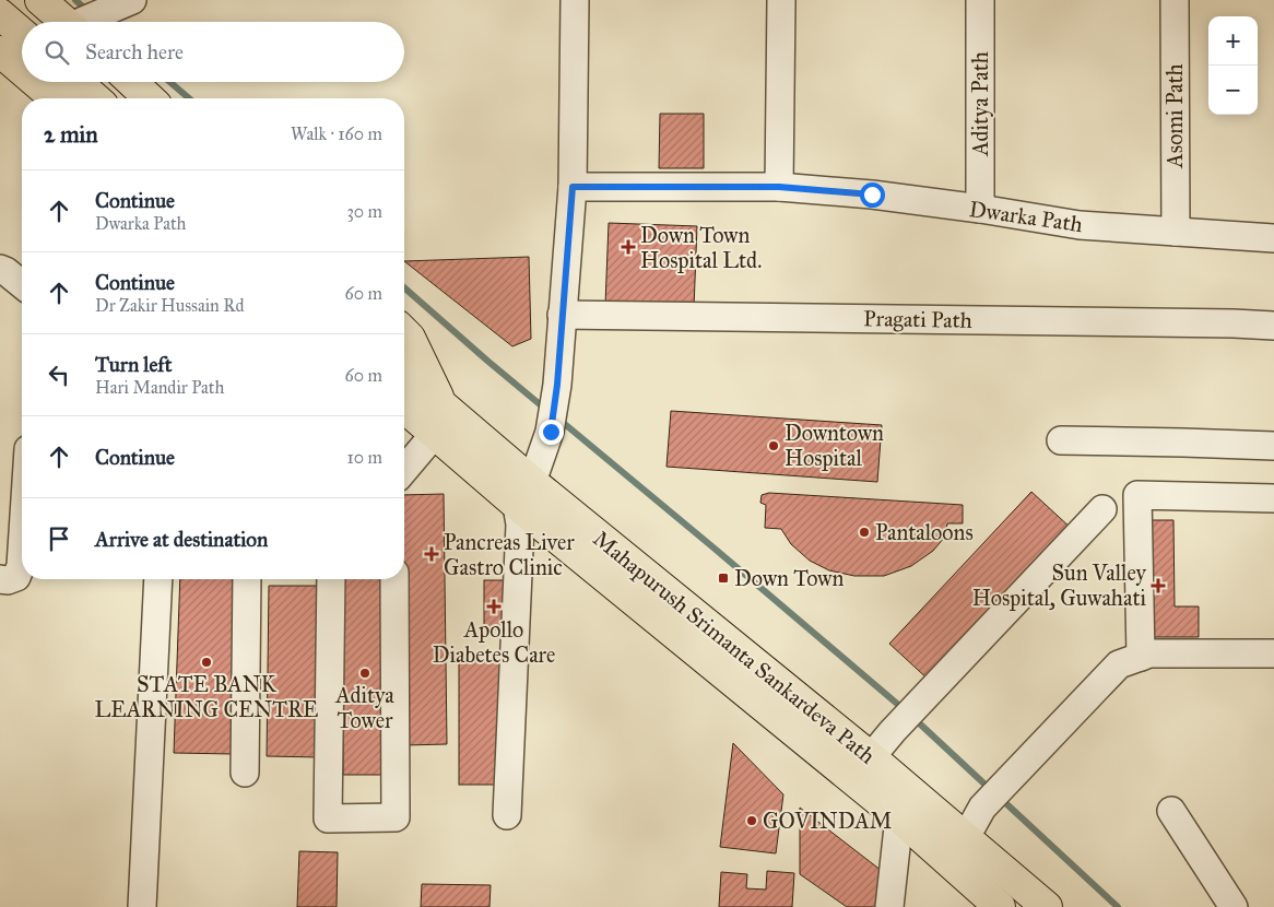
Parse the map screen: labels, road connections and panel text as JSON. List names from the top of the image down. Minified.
{"streets":{"main road":["Mahapurush Srimanta Sankardeva Path"],"street":["Aditya Path","Asomi Path","Dwarka Path","Pragati Path"]},"crossings":[["Aditya Path","Dwarka Path"],["Asomi Path","Dwarka Path"]],"places":{"health":["Down Town Hospital Ltd.","Pancreas Liver Gastro Clinic","Sun Valley Hospital, Guwahati","Apollo Diabetes Care"],"other":["Downtown Hospital","Pantaloons","STATE BANK LEARNING CENTRE","Aditya Tower","GOVINDAM"],"transit":["Down Town"]},"page":{"map_buttons":["+","−"],"search":"Search here","heading":["2 min","Walk · 160 m"],"list":[["Continue","Dwarka Path","30 m"],["Continue","Dr Zakir Hussain Rd","60 m"],["Turn left","Hari Mandir Path","60 m"],["Continue","10 m"],"Arrive at destination"]}}
